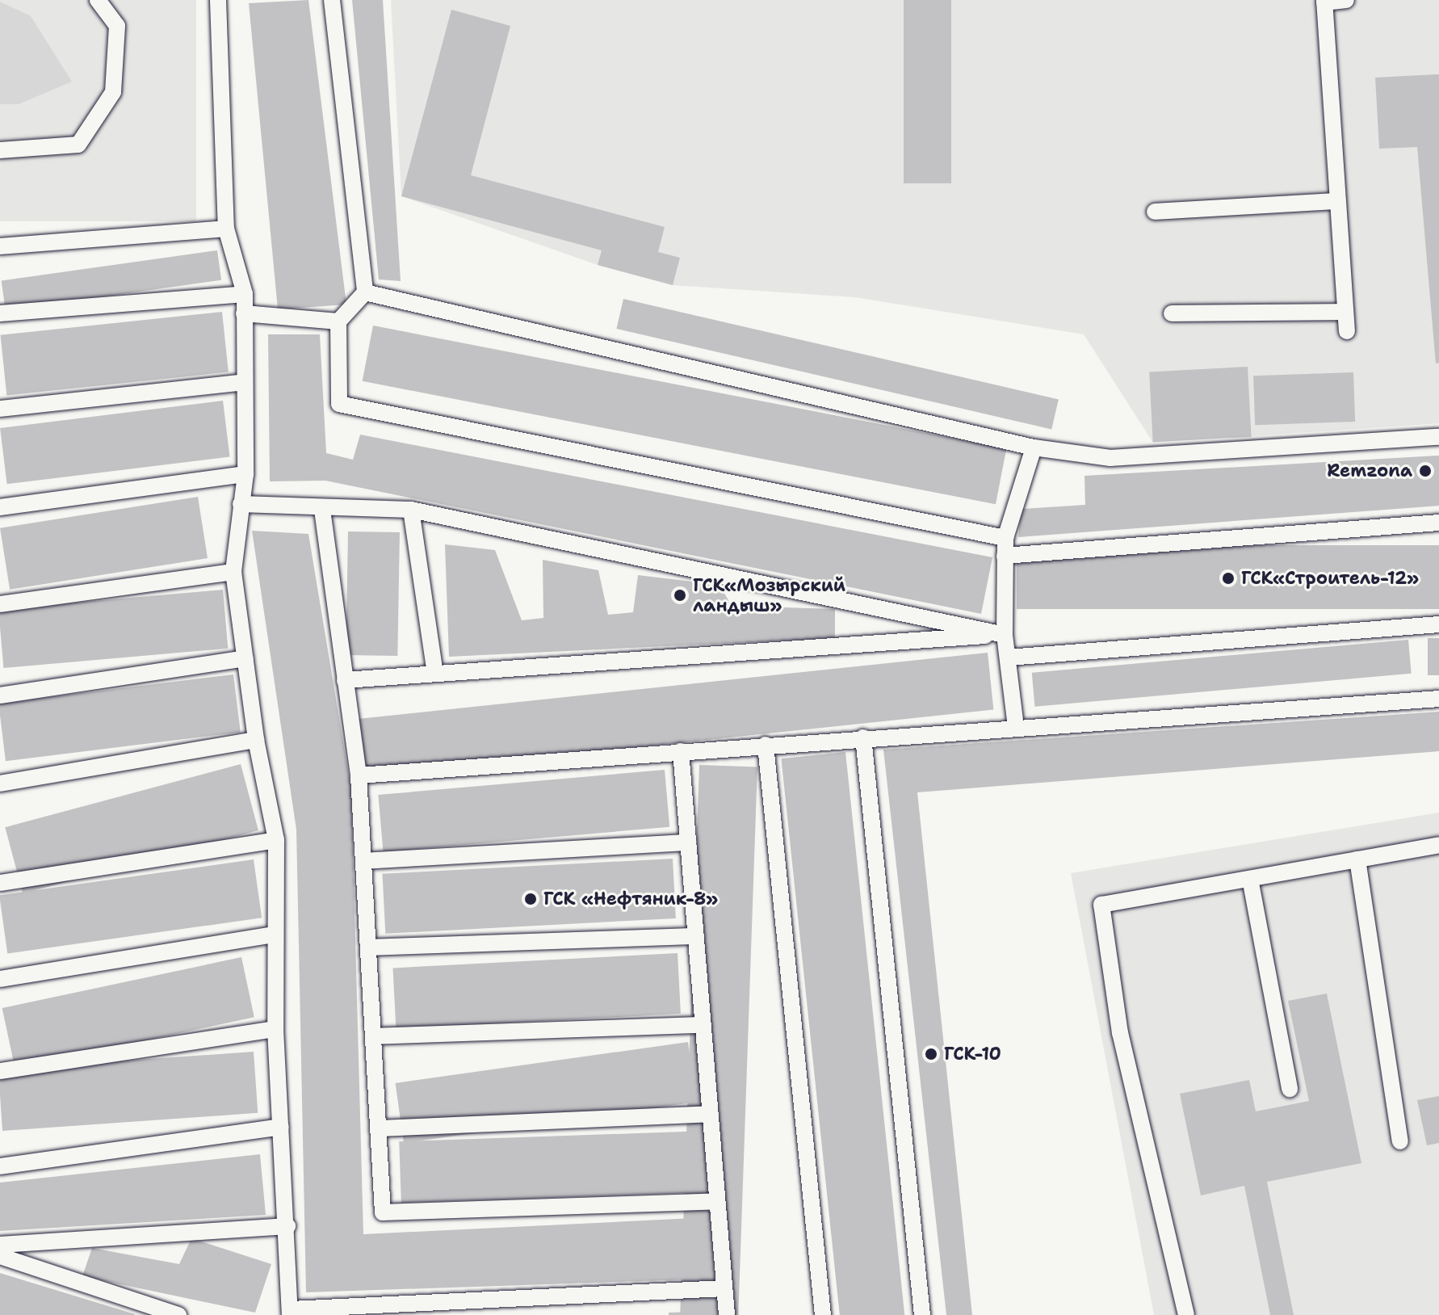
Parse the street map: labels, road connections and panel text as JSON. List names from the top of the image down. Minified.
{"places":["Remzona","ГСК«Строитель-12»","ГСК«Мозырский ландыш»","ГСК «Нефтяник-8»","ГСК-10"]}
